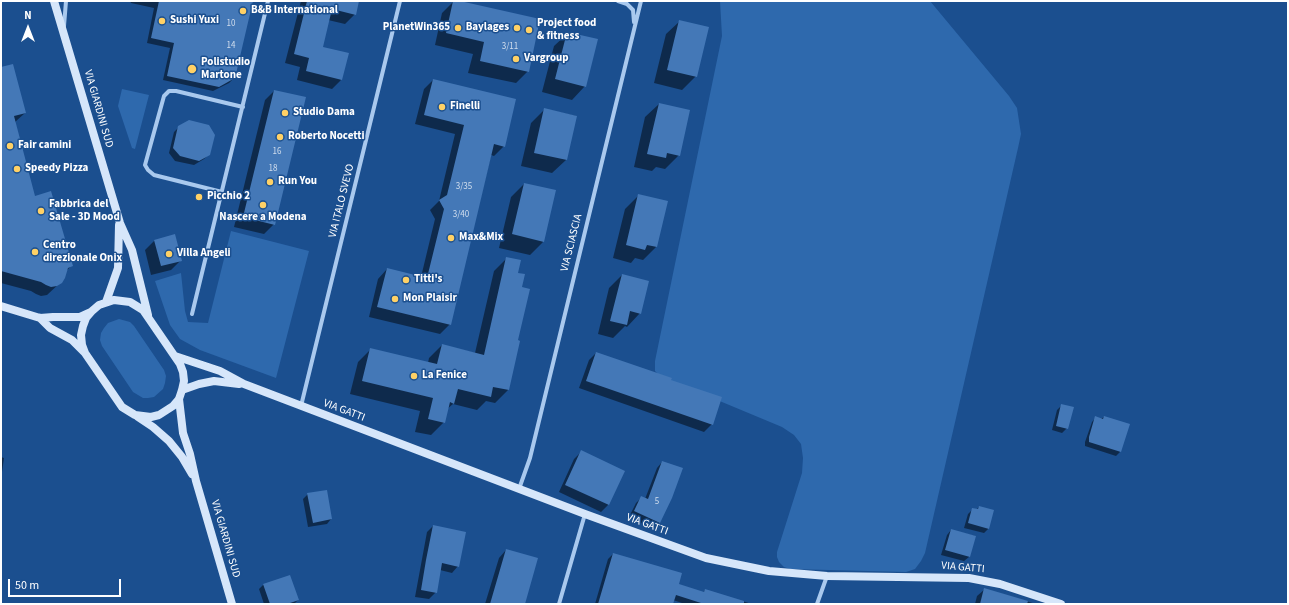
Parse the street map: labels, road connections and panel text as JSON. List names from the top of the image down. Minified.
{"streets":{"main road":["VIA GIARDINI SUD","VIA GATTI"],"street":["VIA ITALO SVEVO","VIA SCIASCIA"]},"crossings":[["VIA GIARDINI SUD","VIA GATTI"],["VIA ITALO SVEVO","VIA GATTI"],["VIA SCIASCIA","VIA GATTI"]],"places":["B&B International","Sushi Yuxi","PlanetWin365","Baylages","Project food & fitness","Vargroup","Polistudio Martone","Finelli","Studio Dama","Roberto Nocetti","Fair camini","Speedy Pizza","Run You","Picchio 2","Nascere a Modena","Fabbrica del Sale - 3D Mood","Max&Mix","Centro direzionale Onix","Villa Angeli","Titti's","Mon Plaisir","La Fenice"],"house_numbers":["10","14","3/11","16","18","3/35","3/40","5"],"scale_bar":"50 m","north":"top"}
